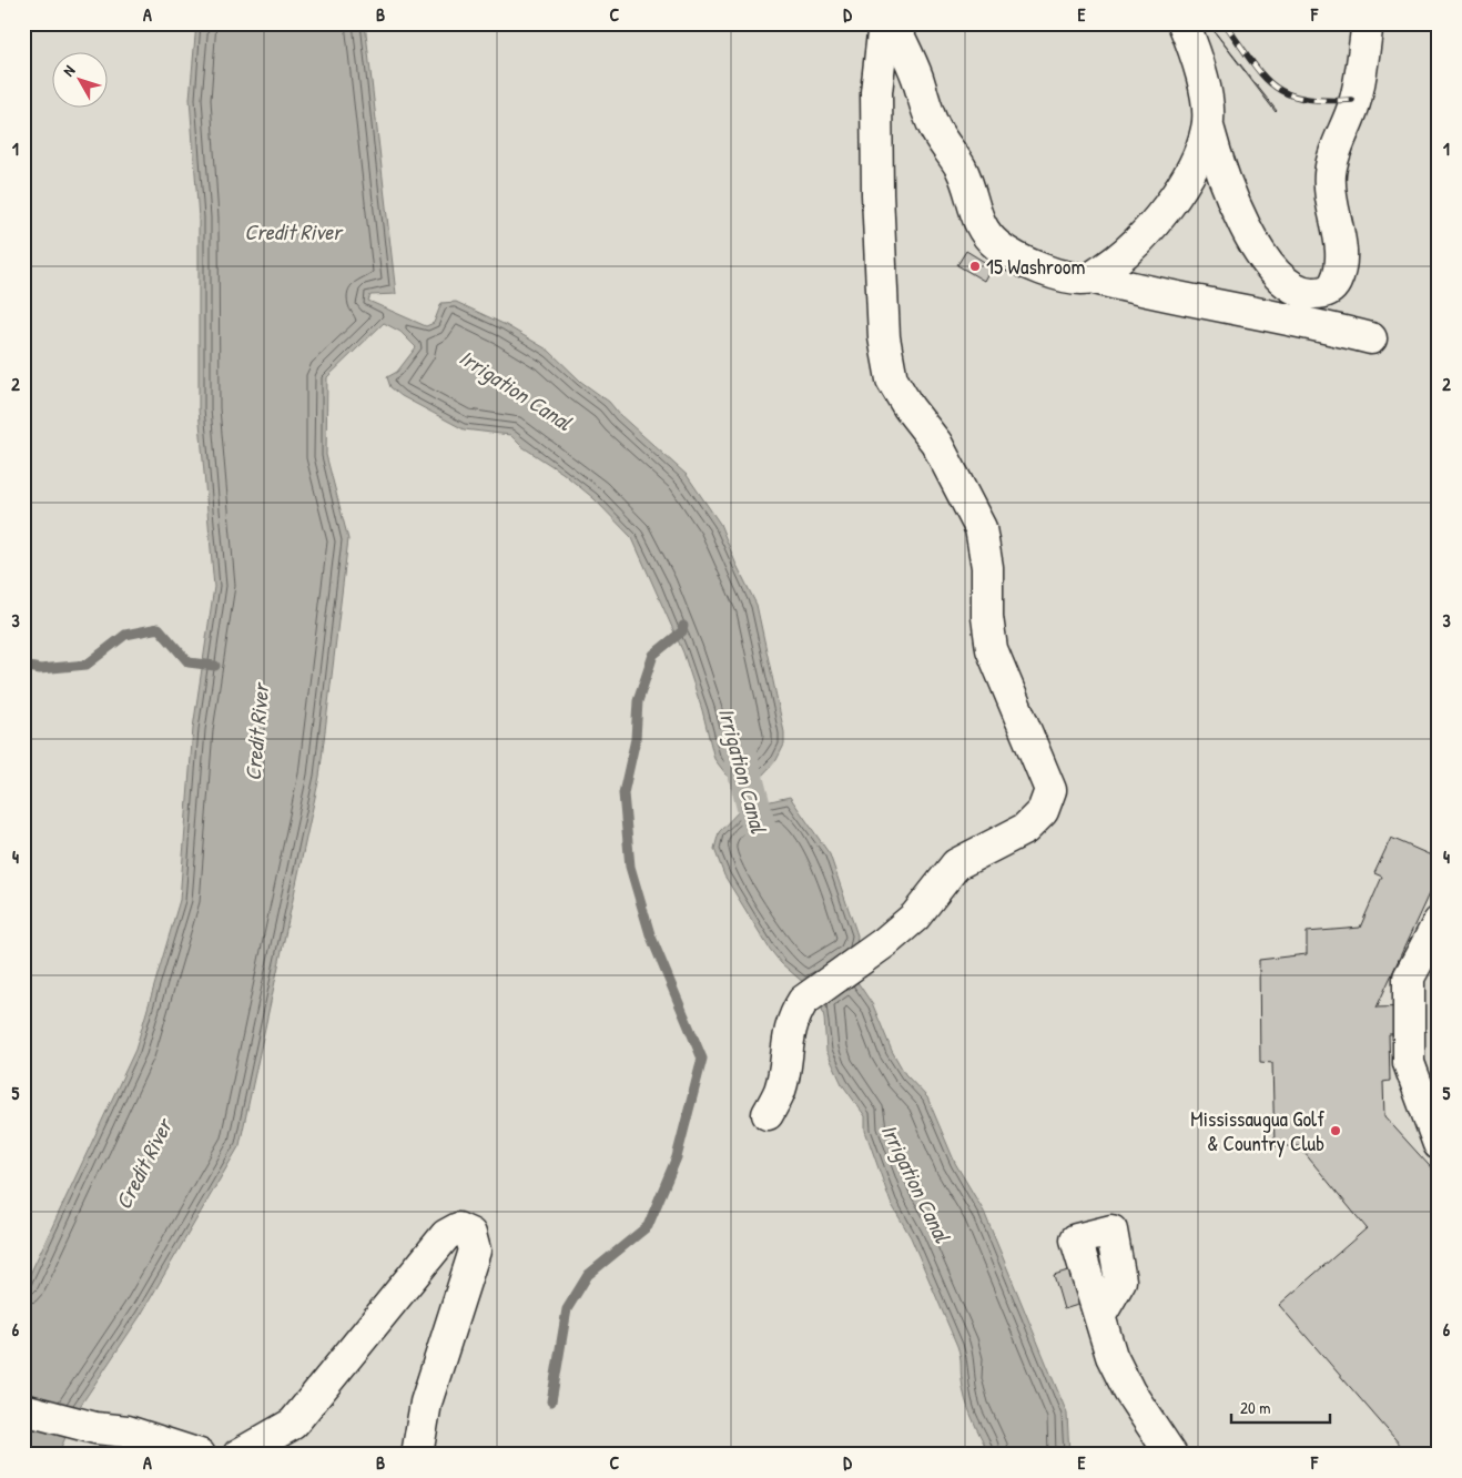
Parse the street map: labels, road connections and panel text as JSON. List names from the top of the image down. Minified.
{"water":["Credit River","Irrigation Canal"],"places":["15 Washroom","Mississaugua Golf & Country Club"],"scale_bar":"20 m","north":"top left","grid":{"columns":["A","B","C","D","E","F"],"rows":["1","2","3","4","5","6"]}}
